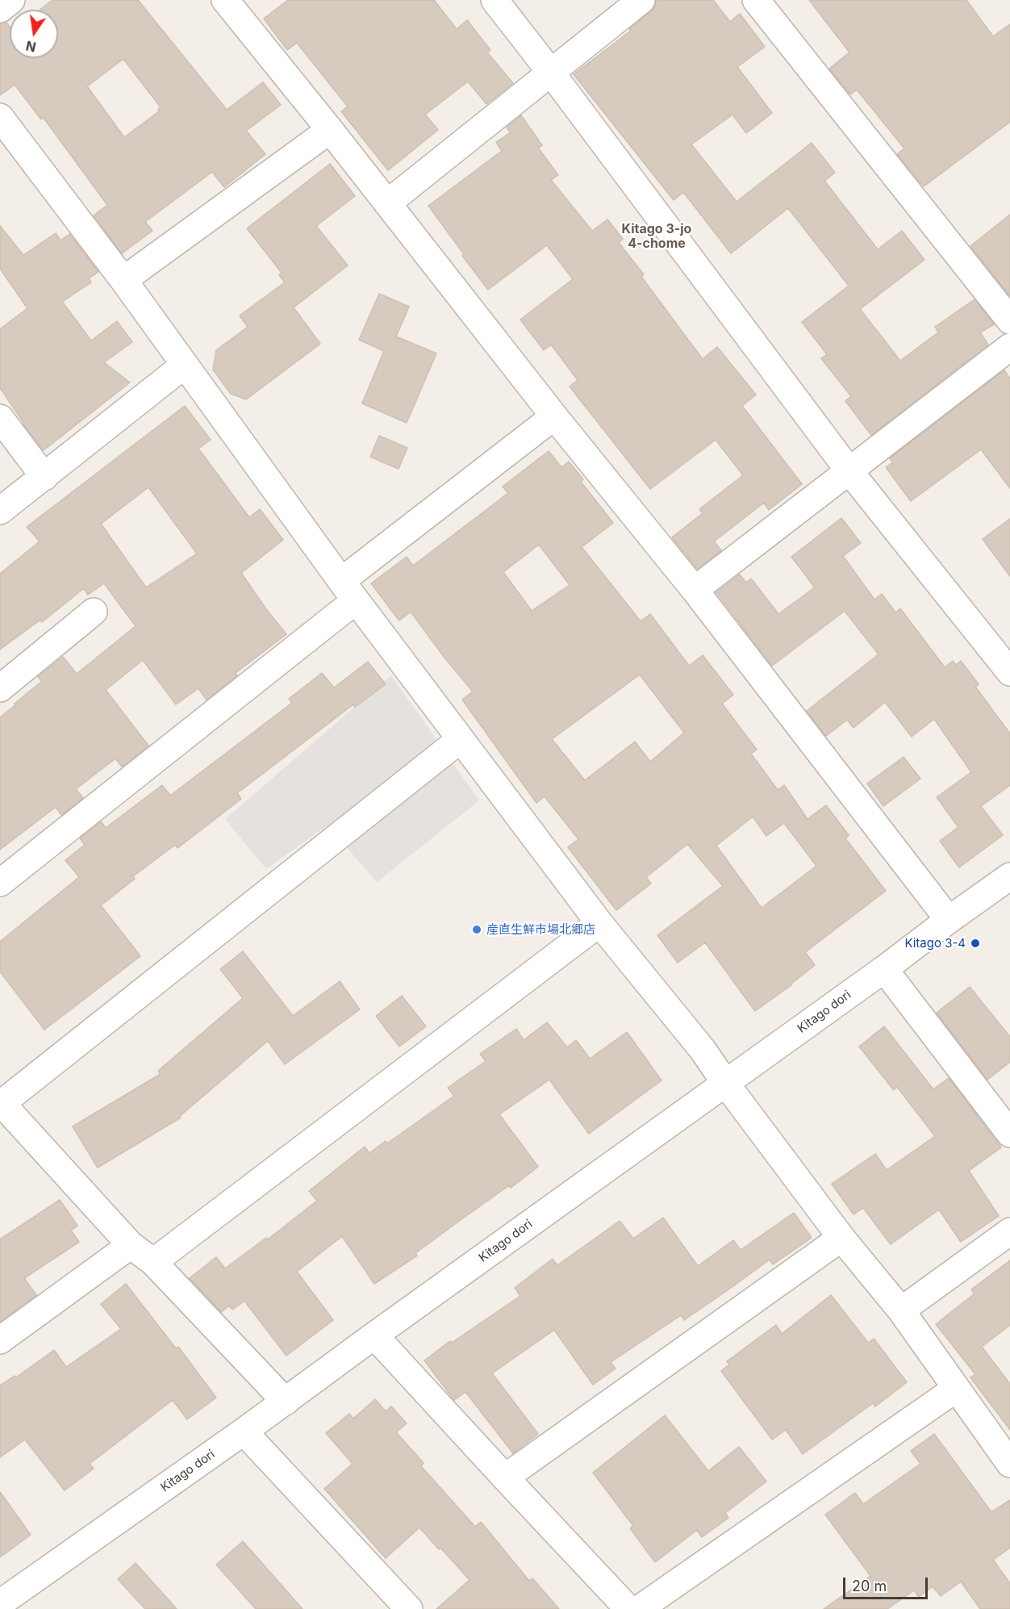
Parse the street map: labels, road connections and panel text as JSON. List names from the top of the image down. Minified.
{"streets":{"street":["Kitago dori"]},"districts":["Kitago 3-jo 4-chome"],"places":["産直生鮮市場北郷店","Kitago 3-4"],"scale_bar":"20 m","north":"bottom"}
